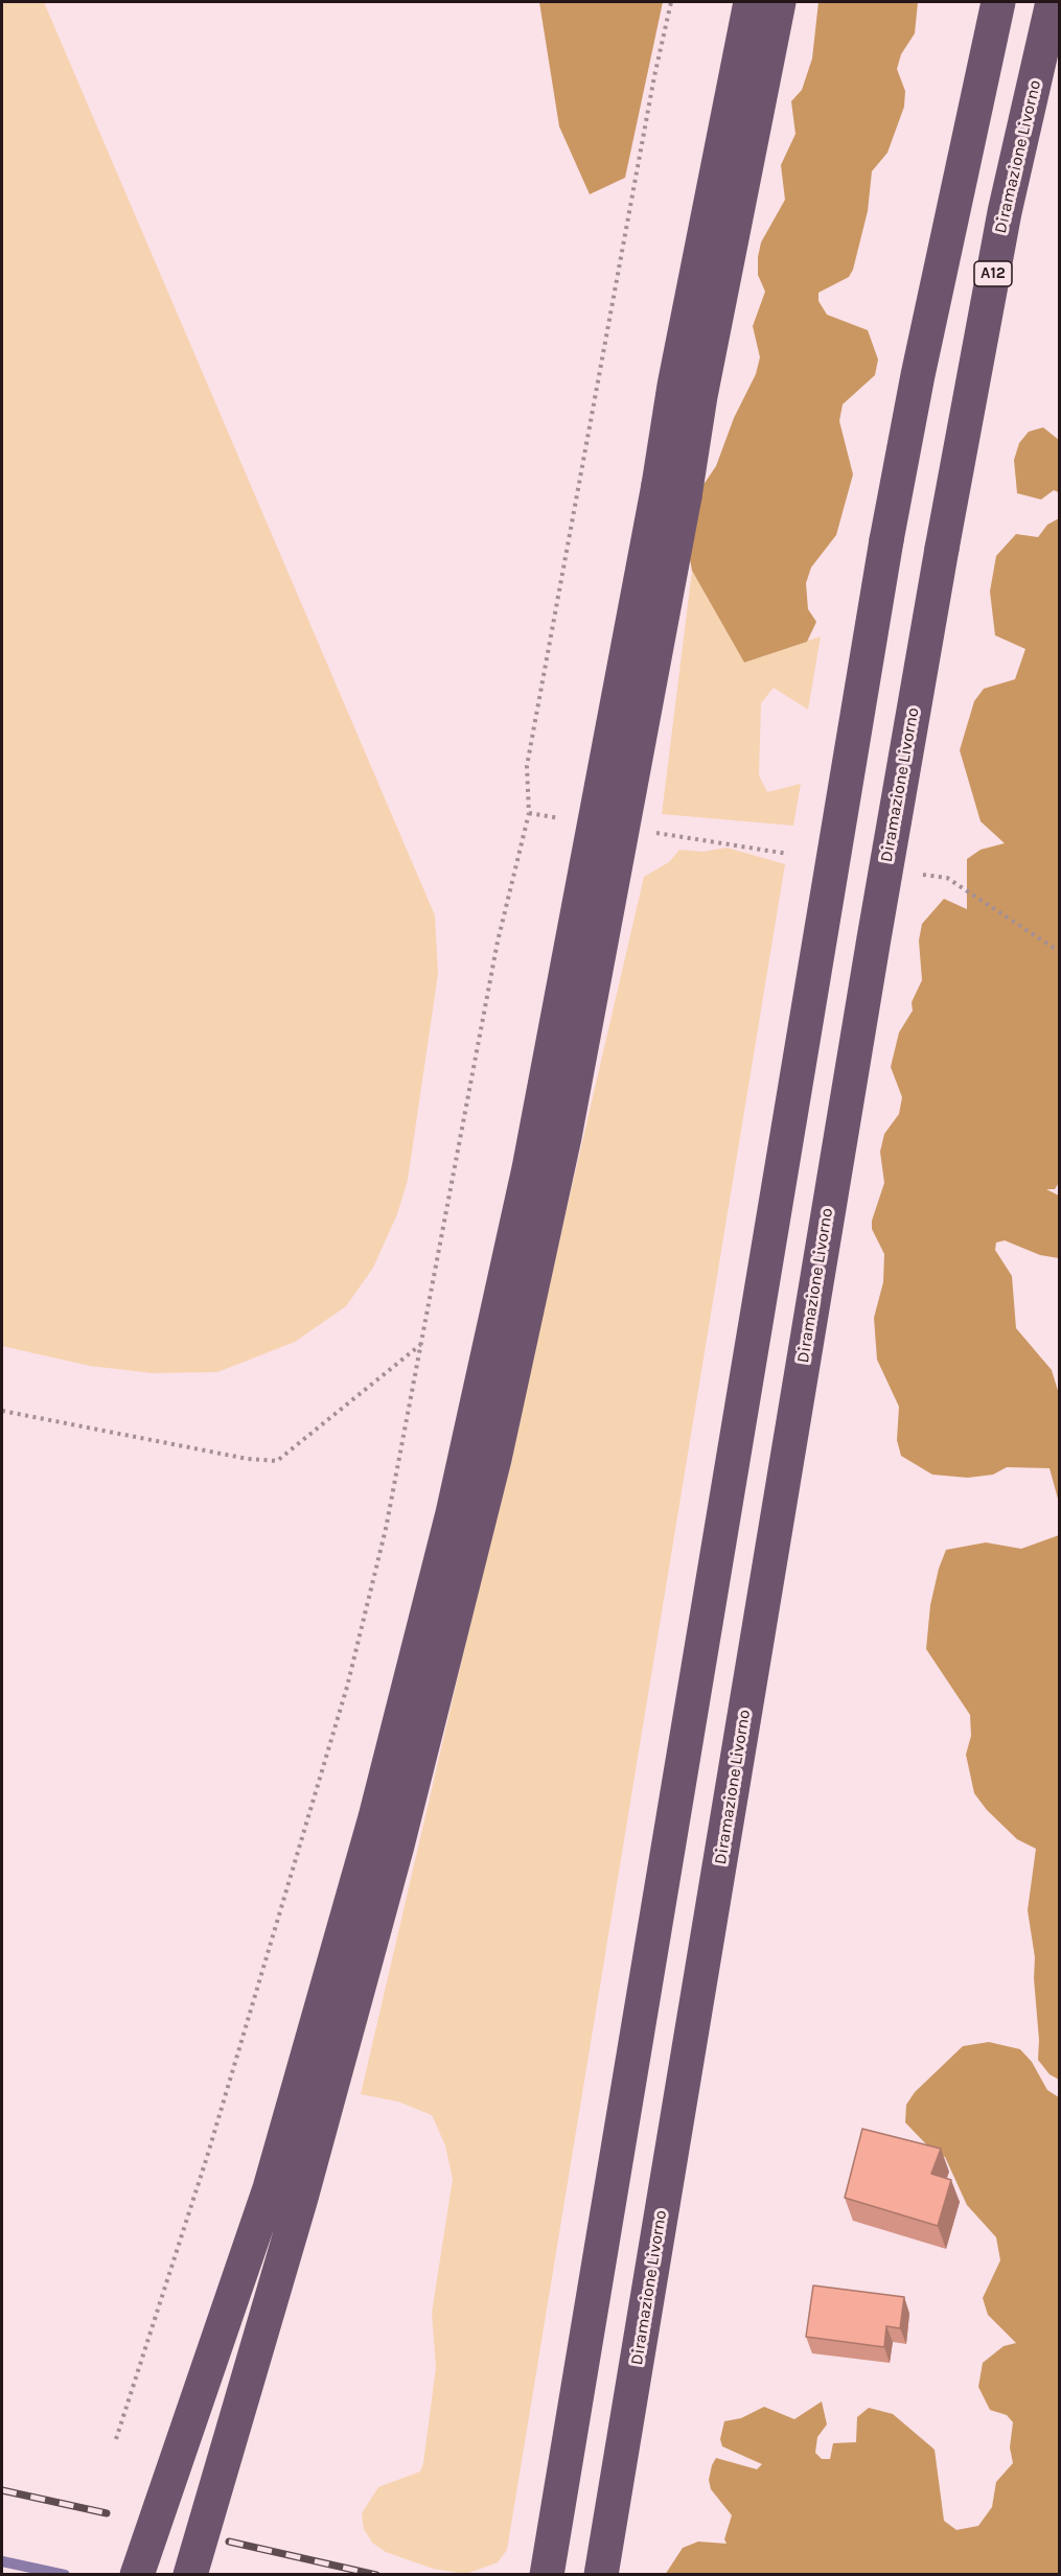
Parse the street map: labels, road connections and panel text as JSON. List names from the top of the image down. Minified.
{"streets":{"highway":["Diramazione Livorno","A12"]}}
